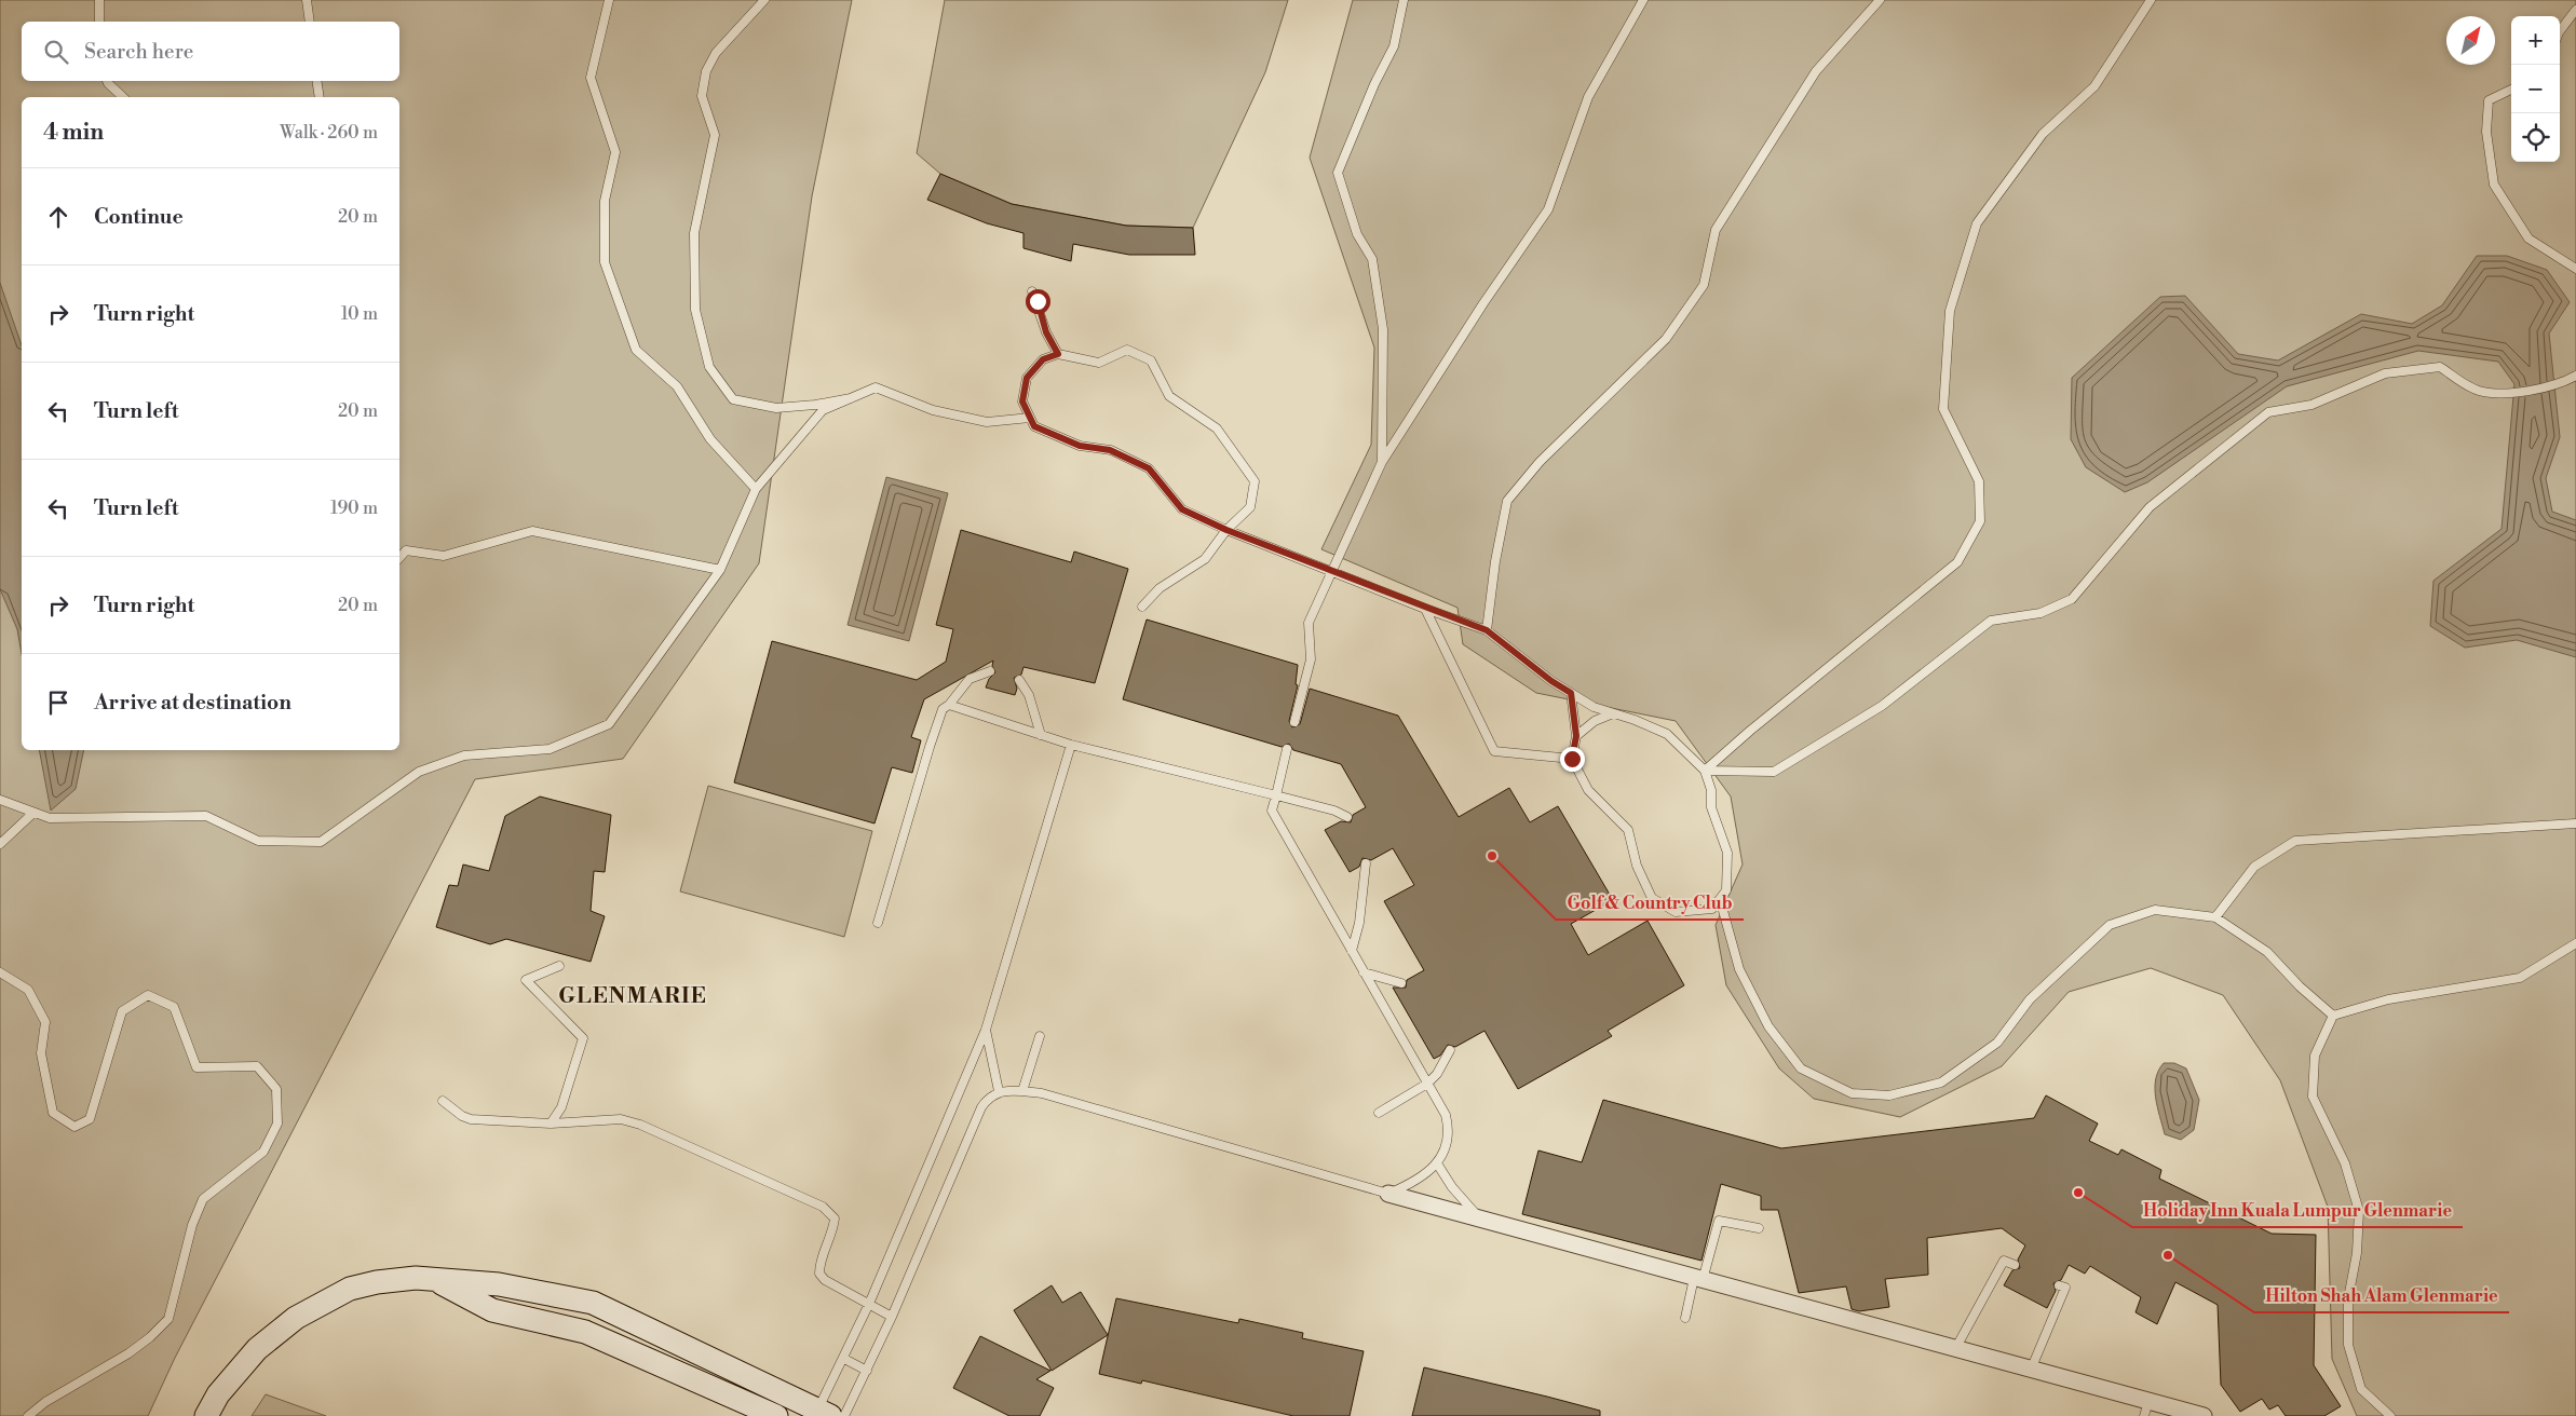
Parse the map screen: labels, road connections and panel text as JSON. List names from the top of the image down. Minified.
{"districts":["GLENMARIE"],"places":["Golf & Country Club","Holiday Inn Kuala Lumpur Glenmarie","Hilton Shah Alam Glenmarie"],"north":"top right","page":{"map_buttons":["+","−"],"search":"Search here","heading":["4 min","Walk · 260 m"],"list":[["Continue","20 m"],["Turn right","10 m"],["Turn left","20 m"],["Turn left","190 m"],["Turn right","20 m"],"Arrive at destination"]}}
